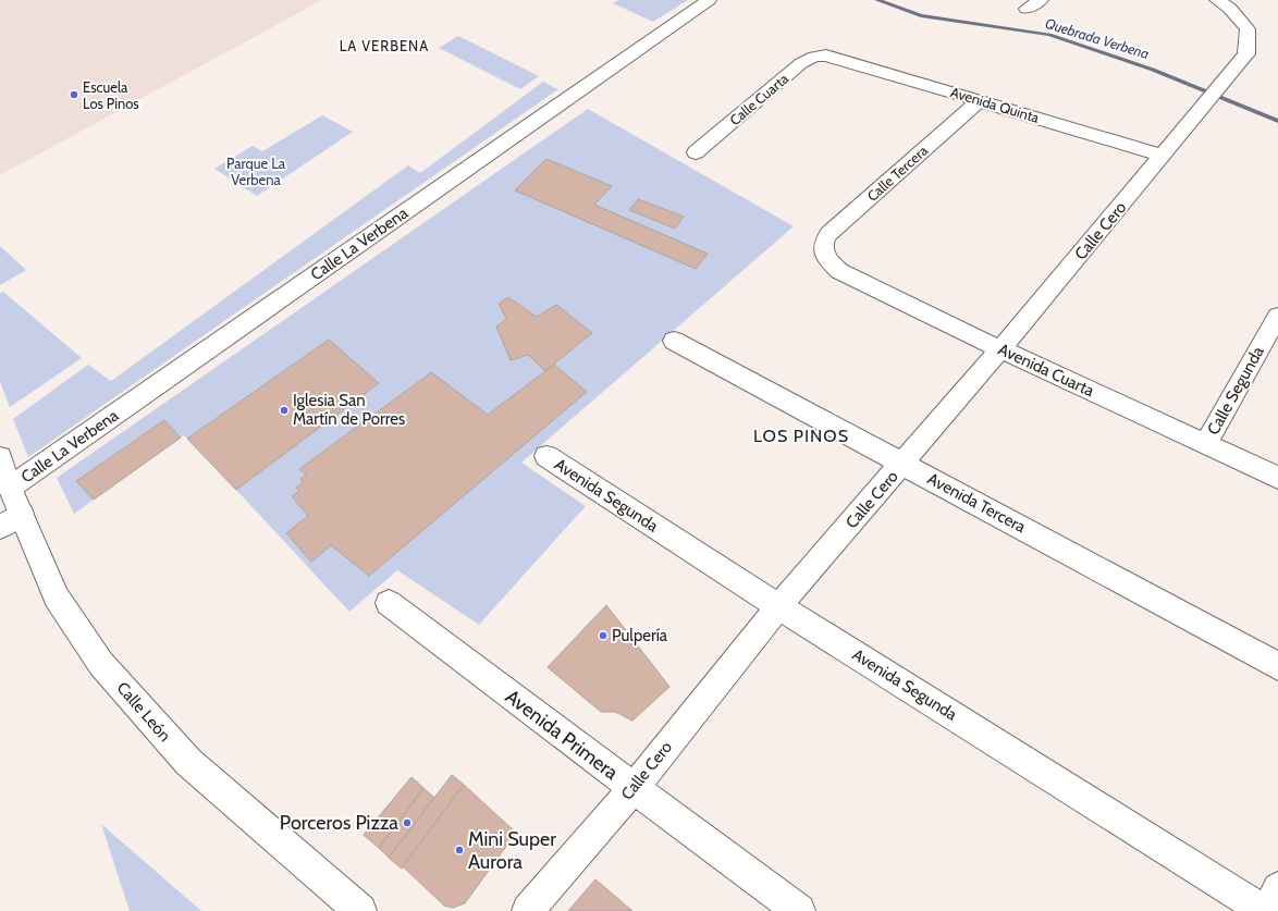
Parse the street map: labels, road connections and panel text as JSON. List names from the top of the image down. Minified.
{"streets":{"street":["Calle Cuarta","Avenida Quinta","Calle Tercera","Calle Cero","Calle La Verbena","Avenida Cuarta","Calle Segunda","Avenida Segunda","Avenida Tercera","Calle León","Avenida Primera"]},"crossings":[["Calle Cuarta","Avenida Quinta"],["Avenida Quinta","Calle Tercera"],["Avenida Quinta","Calle Cero"],["Calle Tercera","Avenida Cuarta"],["Calle Cero","Avenida Cuarta"],["Calle Cero","Avenida Segunda"],["Calle Cero","Avenida Tercera"],["Calle Cero","Avenida Primera"],["Calle La Verbena","Calle León"],["Avenida Cuarta","Calle Segunda"]],"districts":["LA VERBENA","LOS PINOS"],"water":["Quebrada Verbena"],"parks":["Parque La Verbena"],"places":["Escuela Los Pinos","Iglesia San Martín de Porres","Pulpería","Porceros Pizza","Mini Super Aurora"]}
